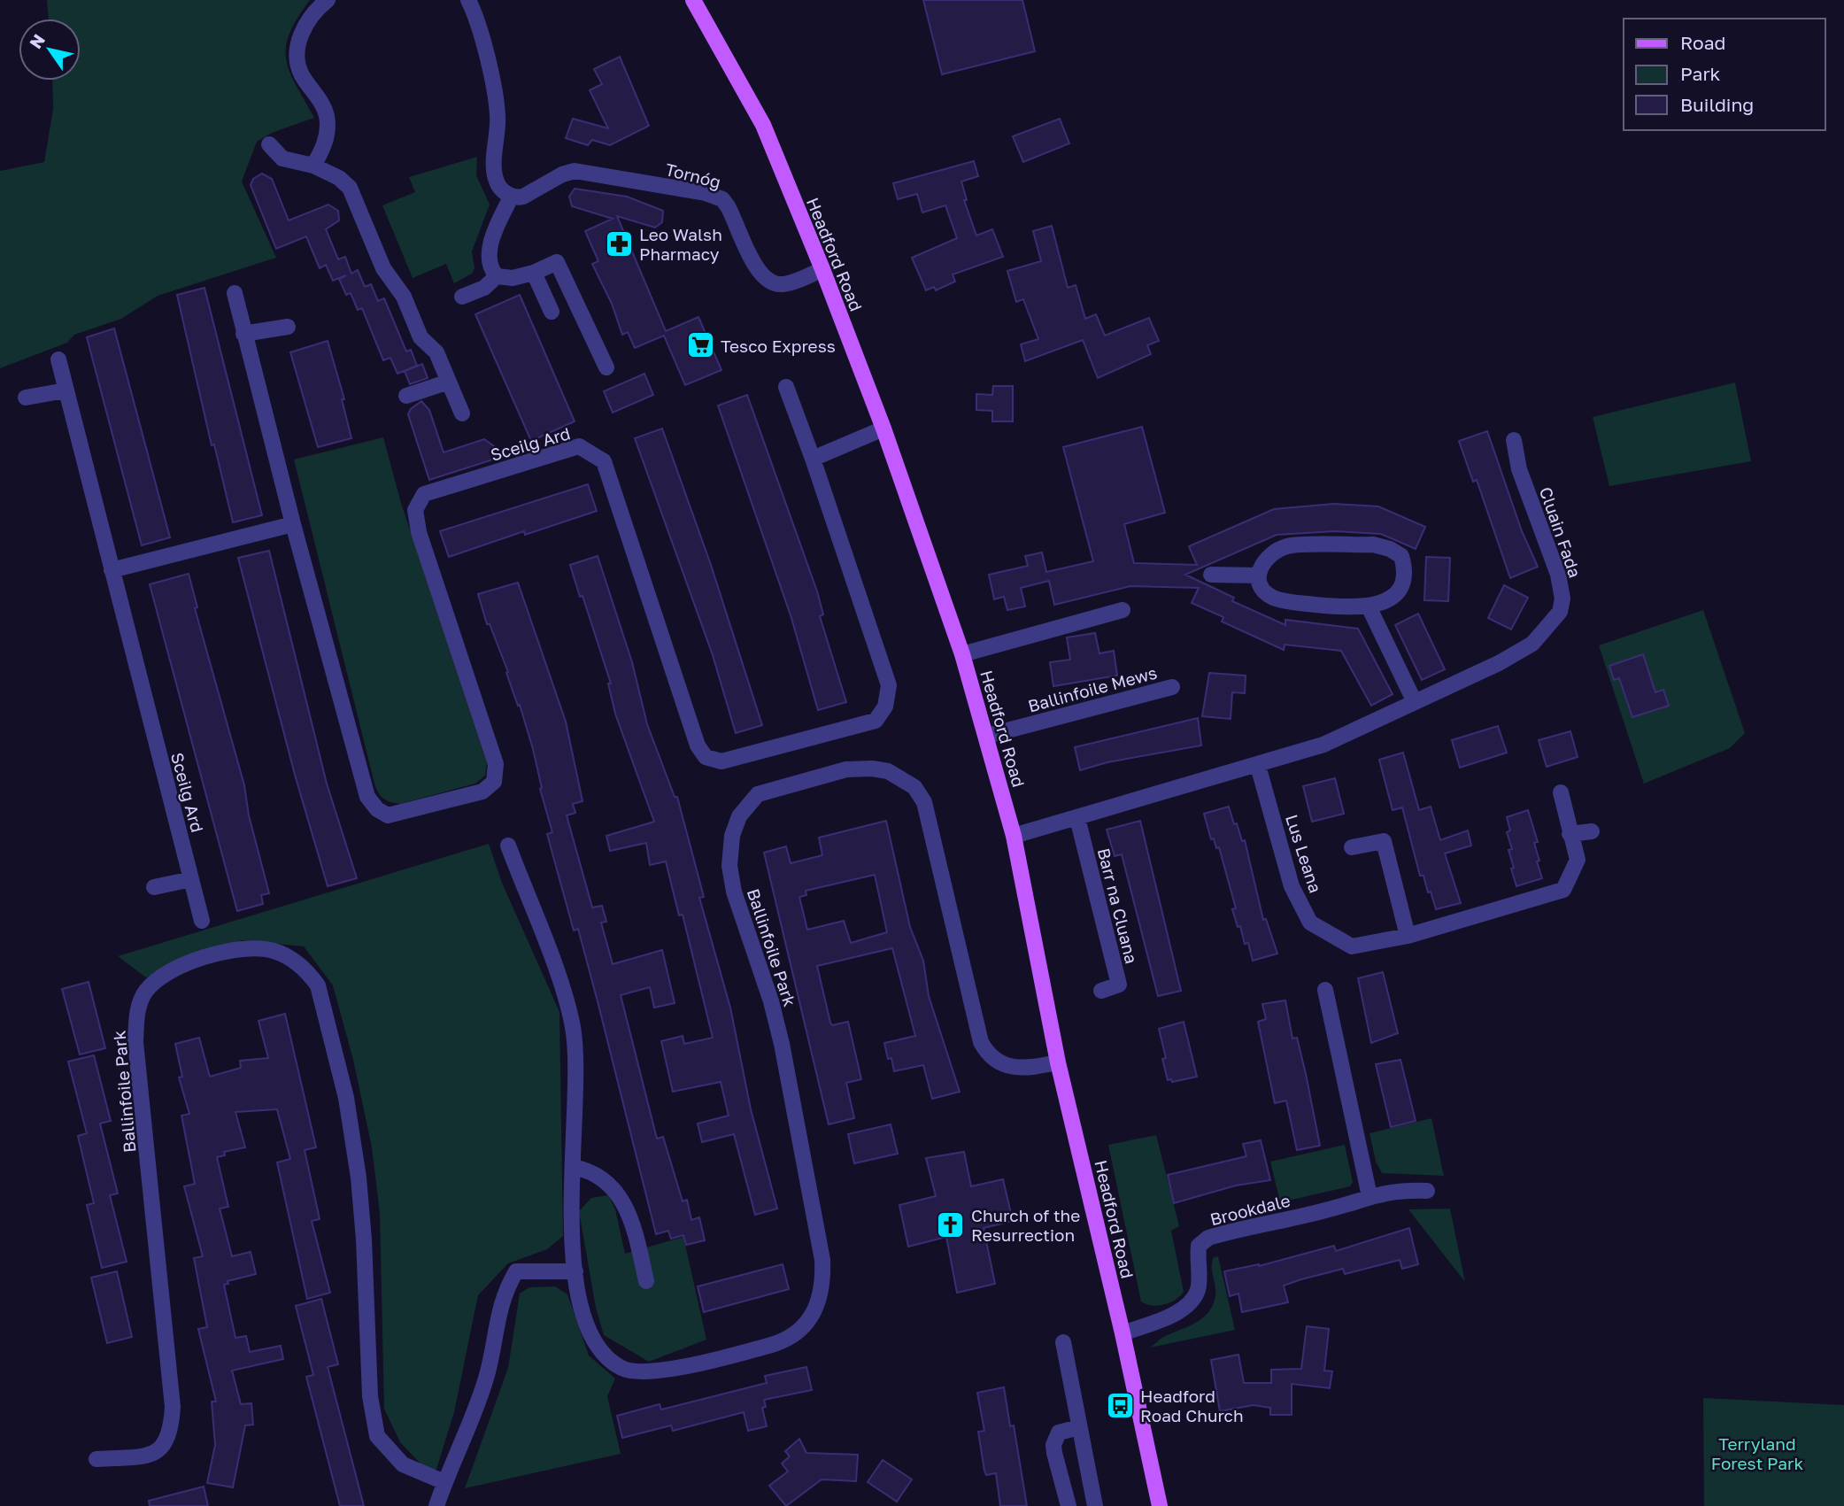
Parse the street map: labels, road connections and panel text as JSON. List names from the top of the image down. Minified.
{"streets":{"main road":["Headford Road"],"street":["Tornóg","Sceilg Ard","Cluain Fada","Ballinfoile Mews","Lus Leana","Barr na Cluana","Ballinfoile Park","Brookdale"]},"crossings":[["Tornóg","Headford Road"],["Headford Road","Ballinfoile Mews"],["Headford Road","Ballinfoile Park"],["Headford Road","Brookdale"],["Cluain Fada","Lus Leana"]],"parks":["Terryland Forest Park"],"places":{"pharmacy":["Leo Walsh Pharmacy"],"supermarket":["Tesco Express"],"church":["Church of the Resurrection"],"bus stop":["Headford Road Church"]},"legend":["Road","Park","Building"],"north":"top left"}
